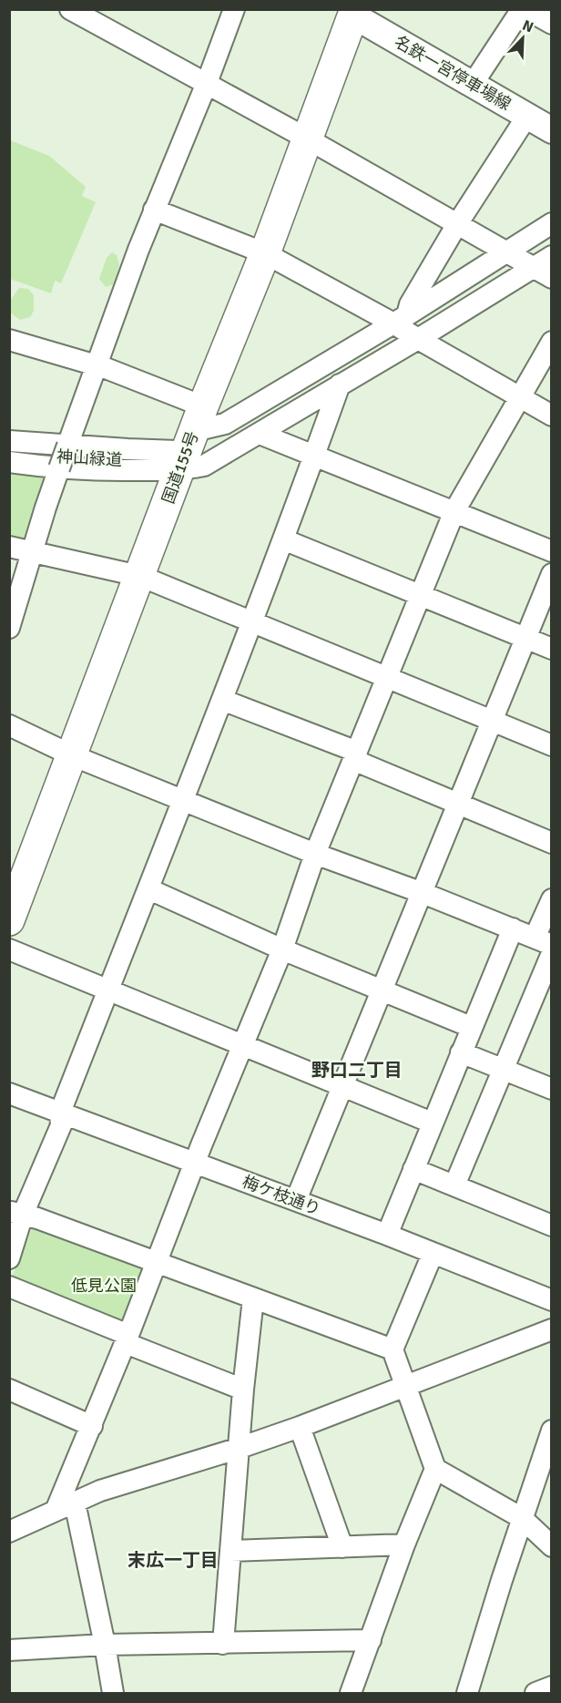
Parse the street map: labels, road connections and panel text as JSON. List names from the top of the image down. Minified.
{"streets":{"highway":["国道155号"],"main road":["名鉄一宮停車場線"],"street":["神山緑道","梅ケ枝通り"]},"crossings":[["名鉄一宮停車場線","国道155号"],["神山緑道","国道155号"]],"districts":["野口二丁目","末広一丁目"],"parks":["低見公園"],"north":"top right"}
